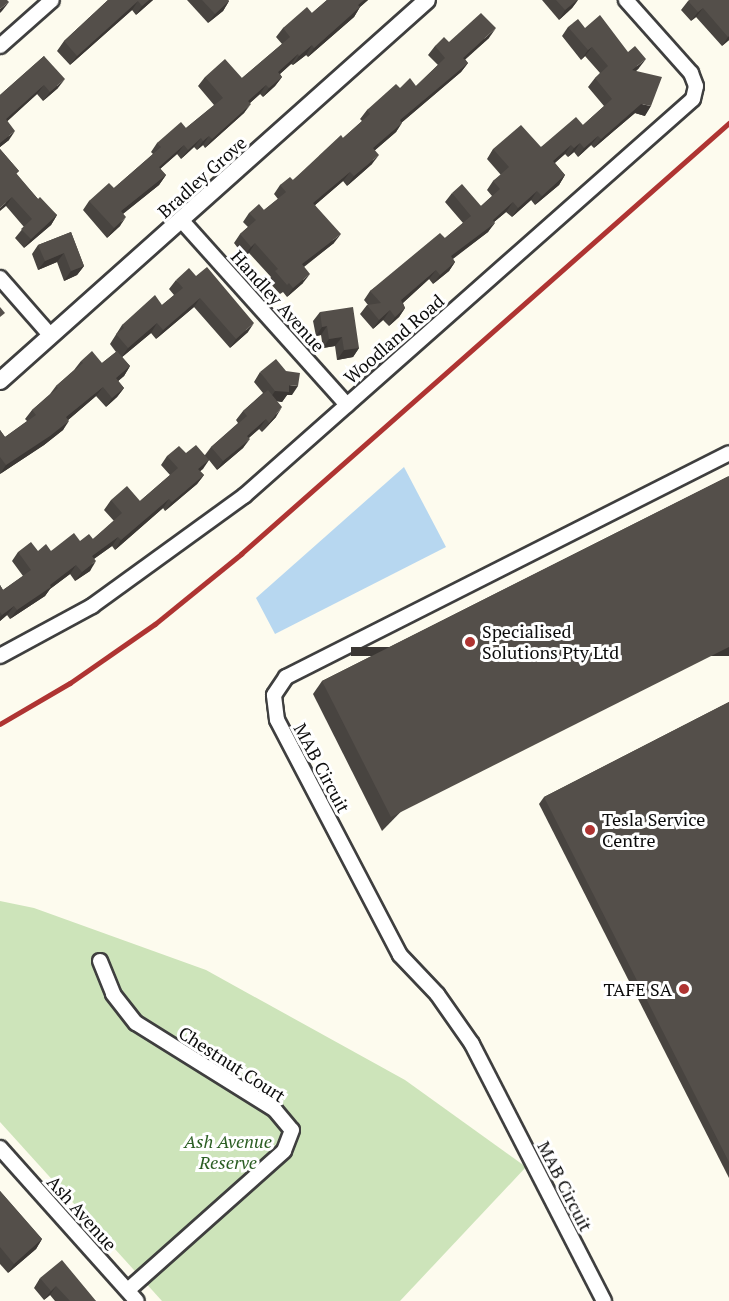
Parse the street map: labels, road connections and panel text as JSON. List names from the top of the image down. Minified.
{"streets":{"street":["Bradley Grove","Handley Avenue","Woodland Road","MAB Circuit","Chestnut Court","Ash Avenue"]},"crossings":[["Bradley Grove","Handley Avenue"],["Handley Avenue","Woodland Road"],["Chestnut Court","Ash Avenue"]],"parks":["Ash Avenue Reserve"],"places":["Specialised Solutions Pty Ltd","Tesla Service Centre","TAFE SA"]}
